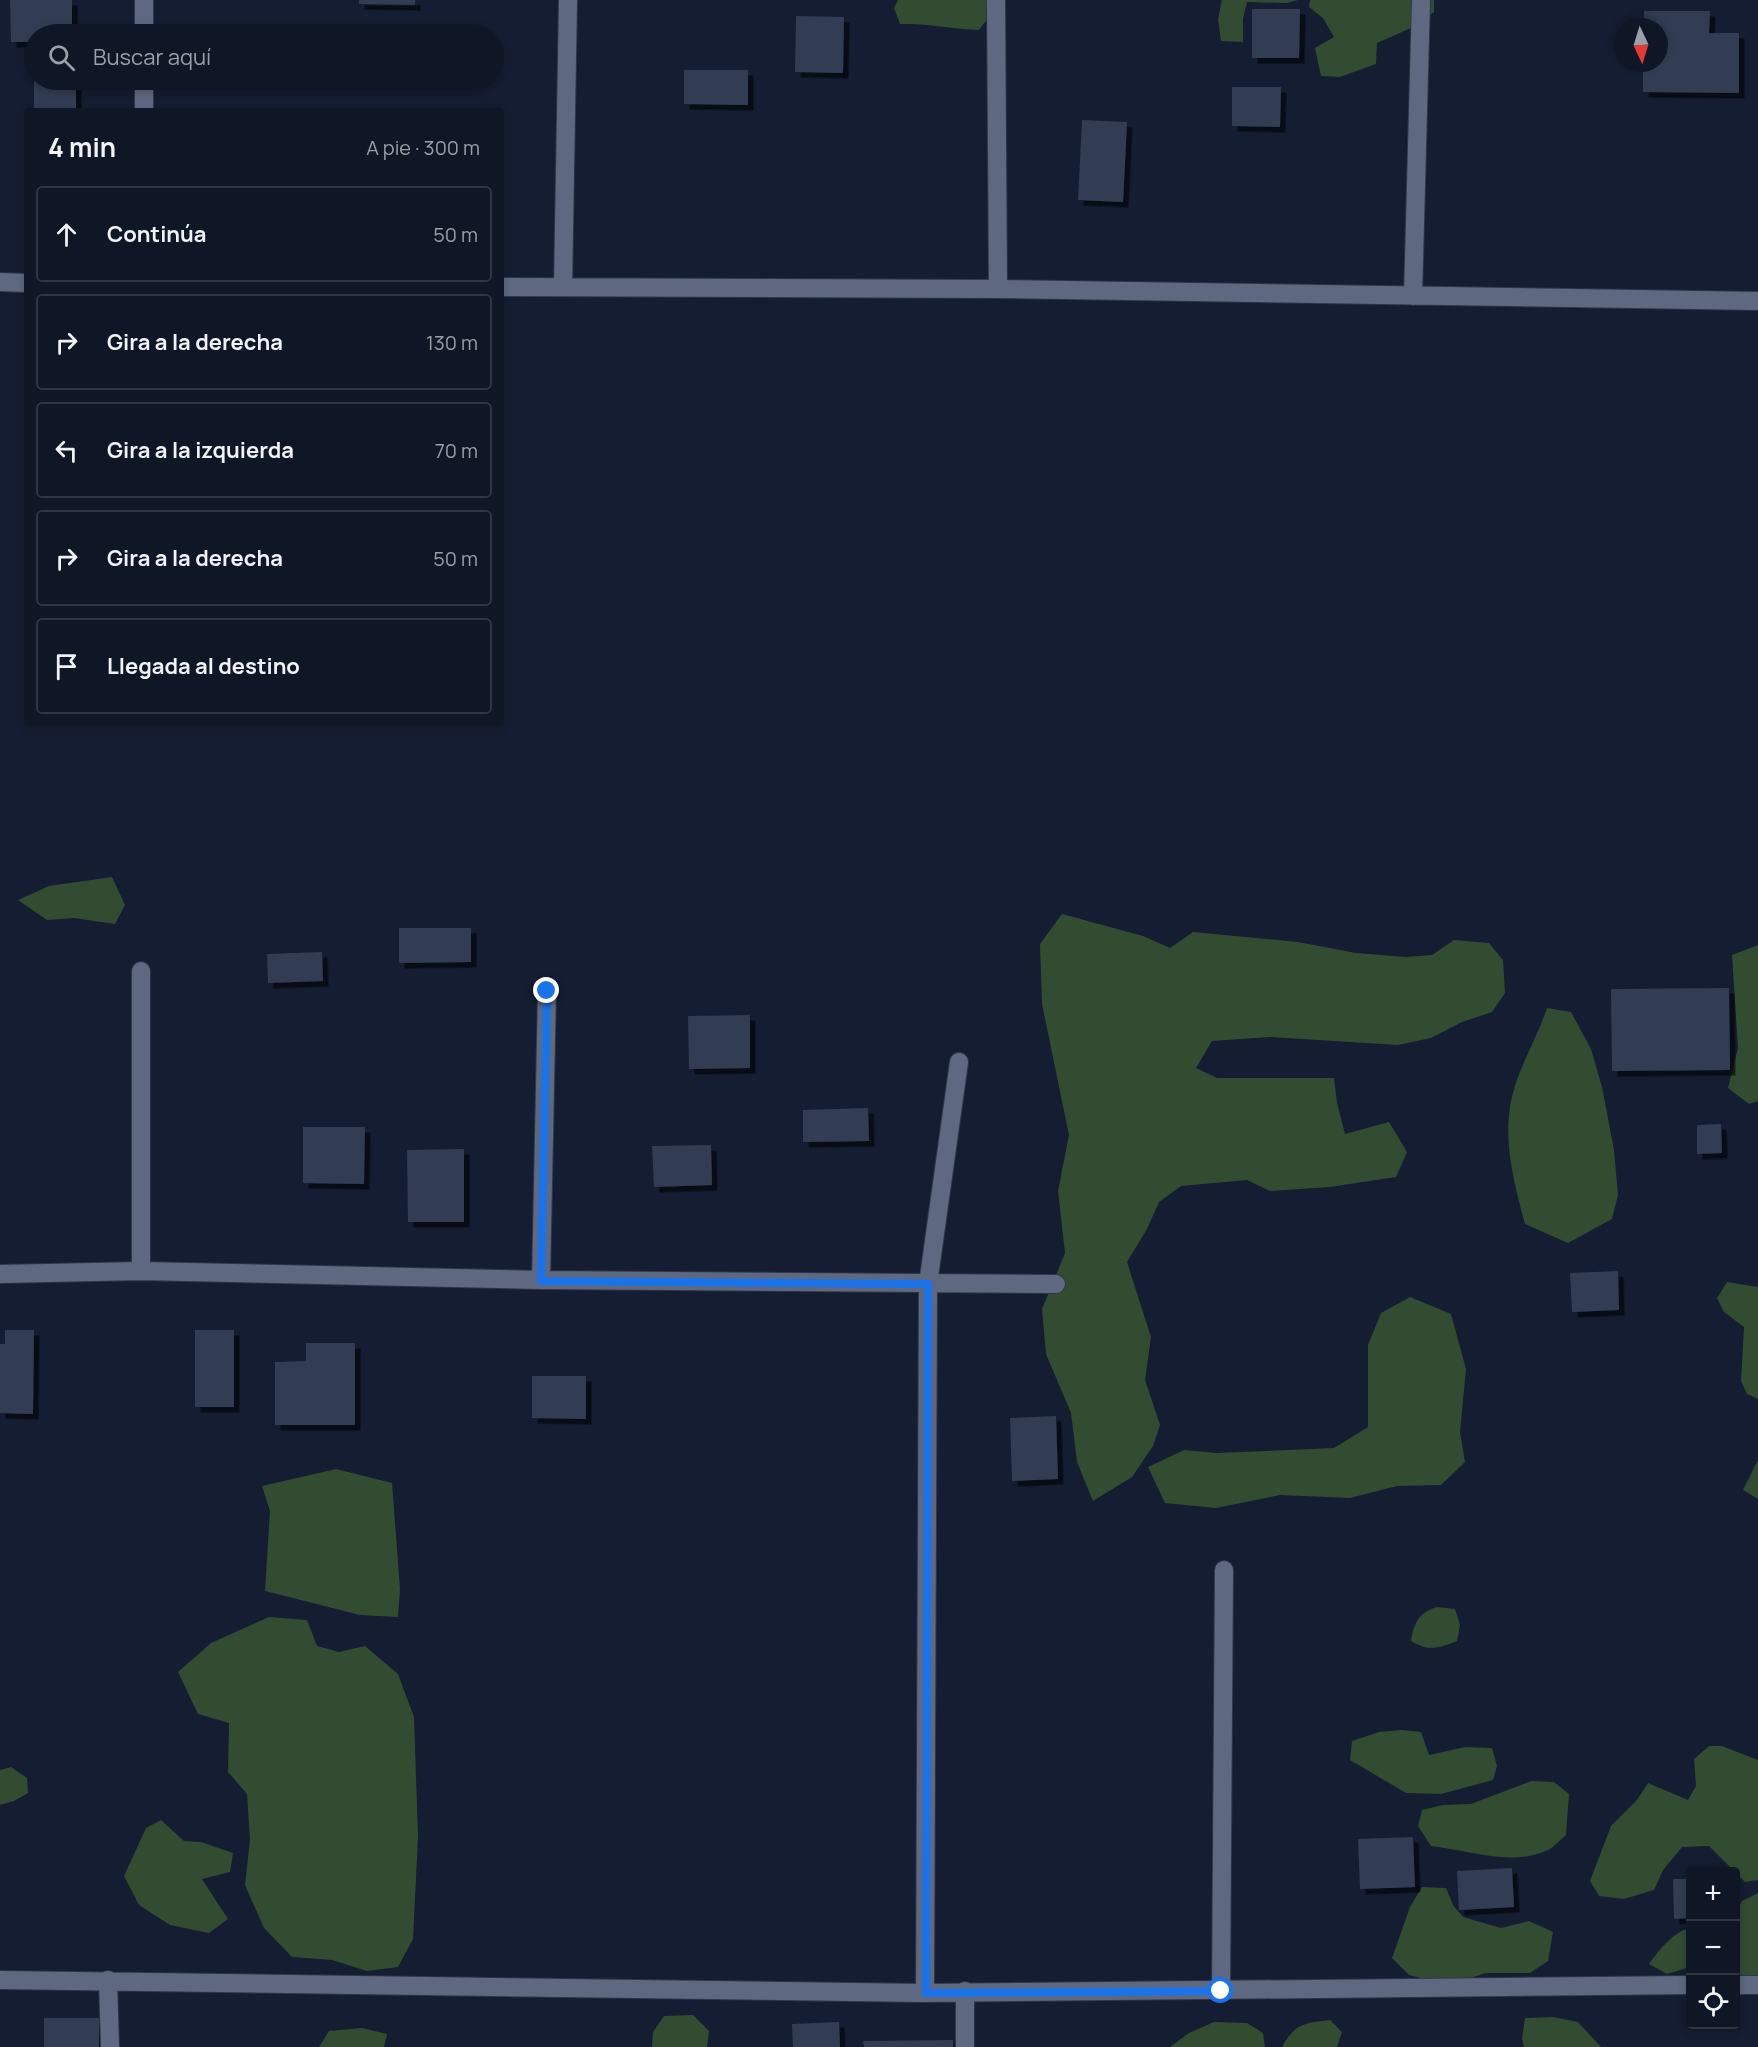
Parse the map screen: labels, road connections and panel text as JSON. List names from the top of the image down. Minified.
{"north":"bottom","page":{"search":"Buscar aquí","heading":["4 min","A pie · 300 m"],"list":[["Continúa","50 m"],["Gira a la derecha","130 m"],["Gira a la izquierda","70 m"],["Gira a la derecha","50 m"],"Llegada al destino"],"map_buttons":["+","−"]}}
